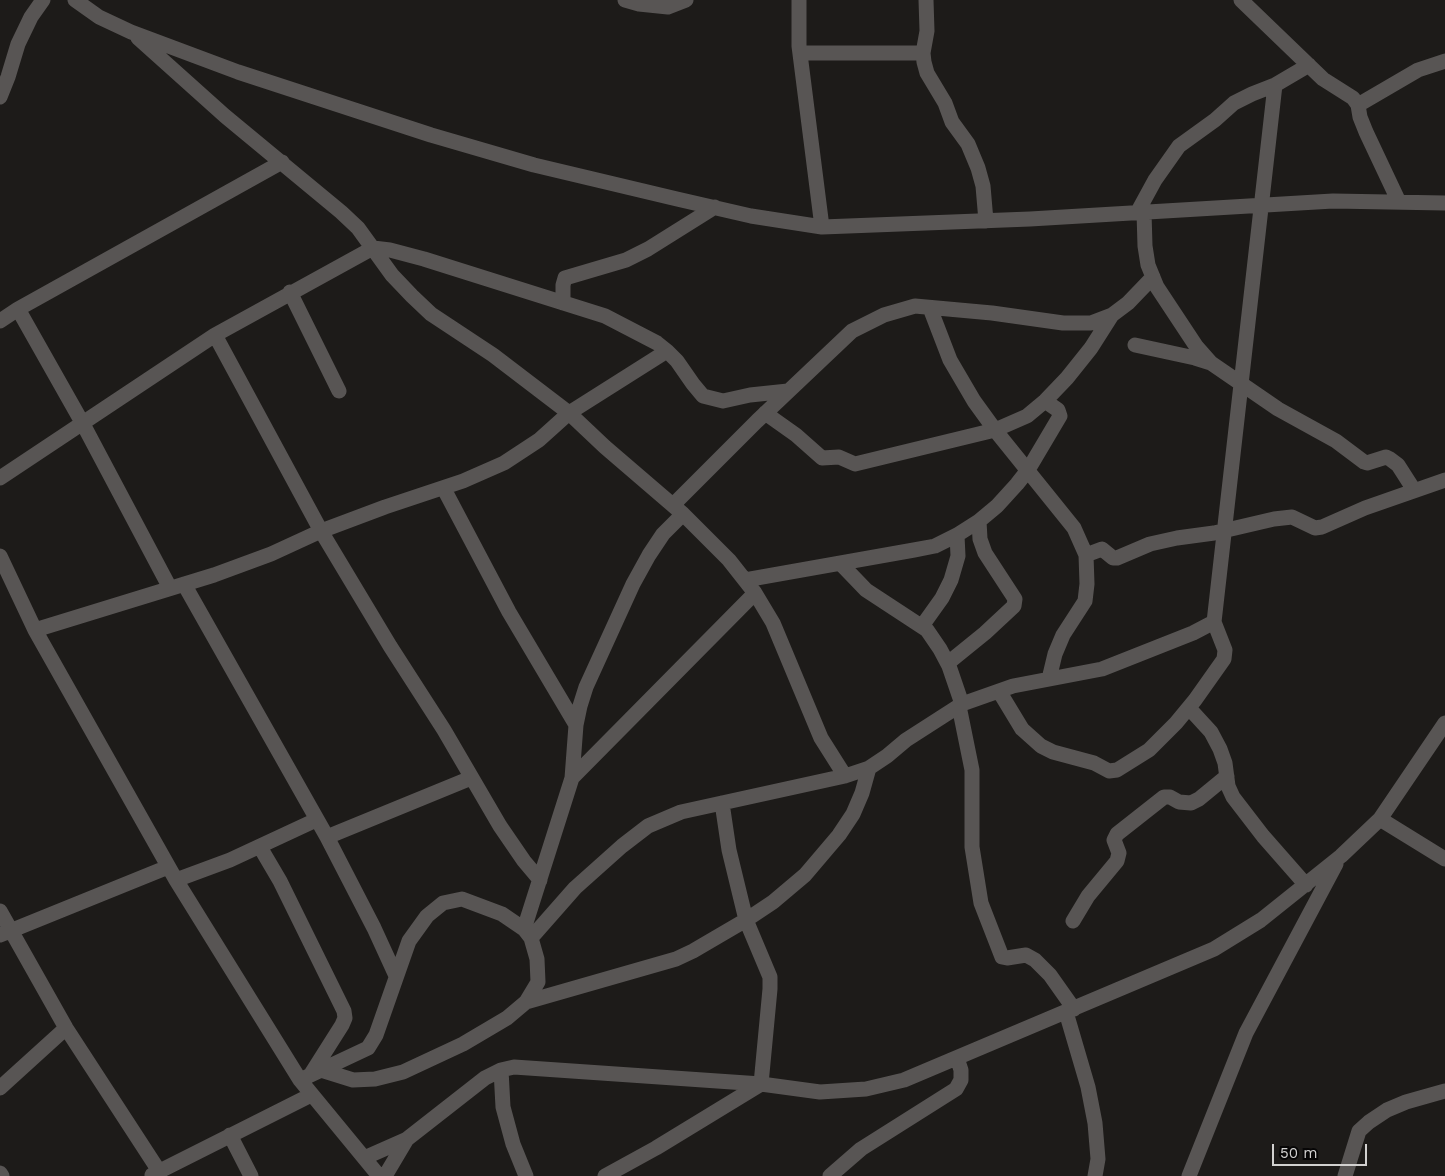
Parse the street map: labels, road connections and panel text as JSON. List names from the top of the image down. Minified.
{"scale_bar":"50 m"}
